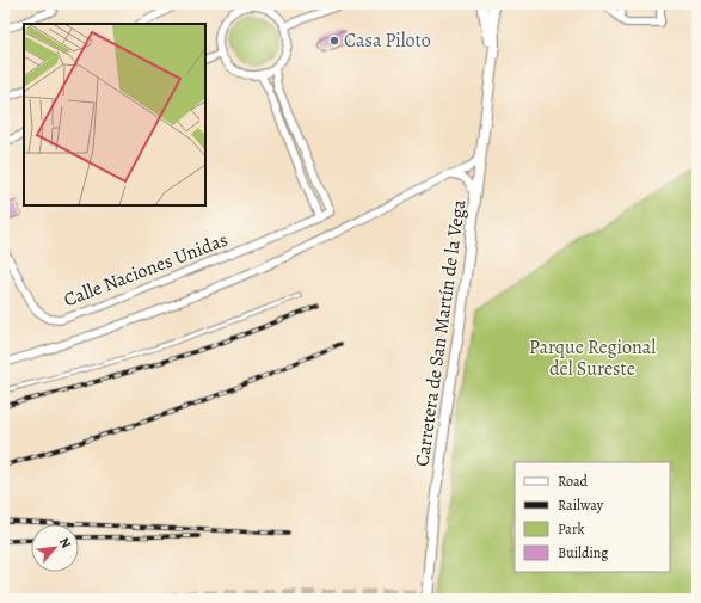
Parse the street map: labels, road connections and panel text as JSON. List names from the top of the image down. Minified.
{"streets":{"street":["Calle Naciones Unidas","Carretera de San Martín de la Vega"]},"parks":["Parque Regional del Sureste"],"places":["Casa Piloto"],"legend":["Road","Railway","Park","Building"],"north":"top right"}
